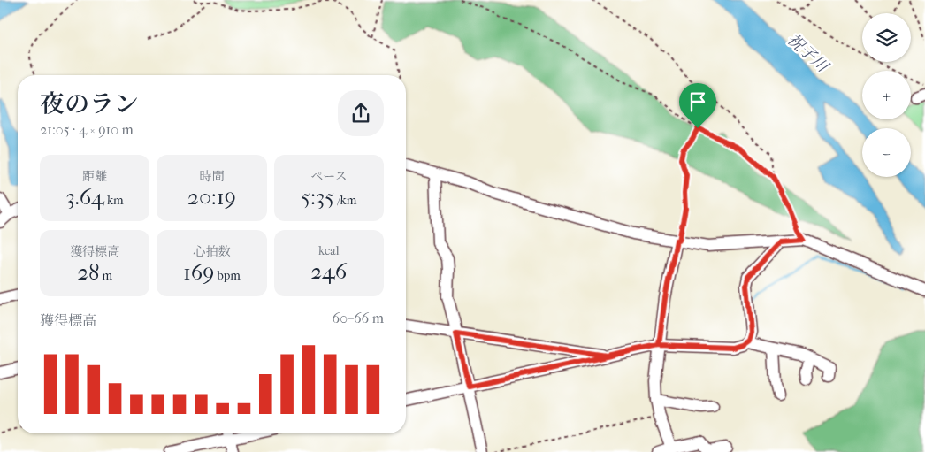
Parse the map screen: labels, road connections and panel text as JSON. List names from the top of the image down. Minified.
{"water":["祝子川"],"page":{"map_buttons":["+","−"],"heading":["夜のラン","21:05 · 4 × 910 m"],"stats":[["距離","3.64 km"],["時間","20:19"],["ペース","5:35 /km"],["獲得標高","28 m"],["心拍数","169 bpm"],["kcal","246"]],"chart":["獲得標高","60–66 m"]}}
